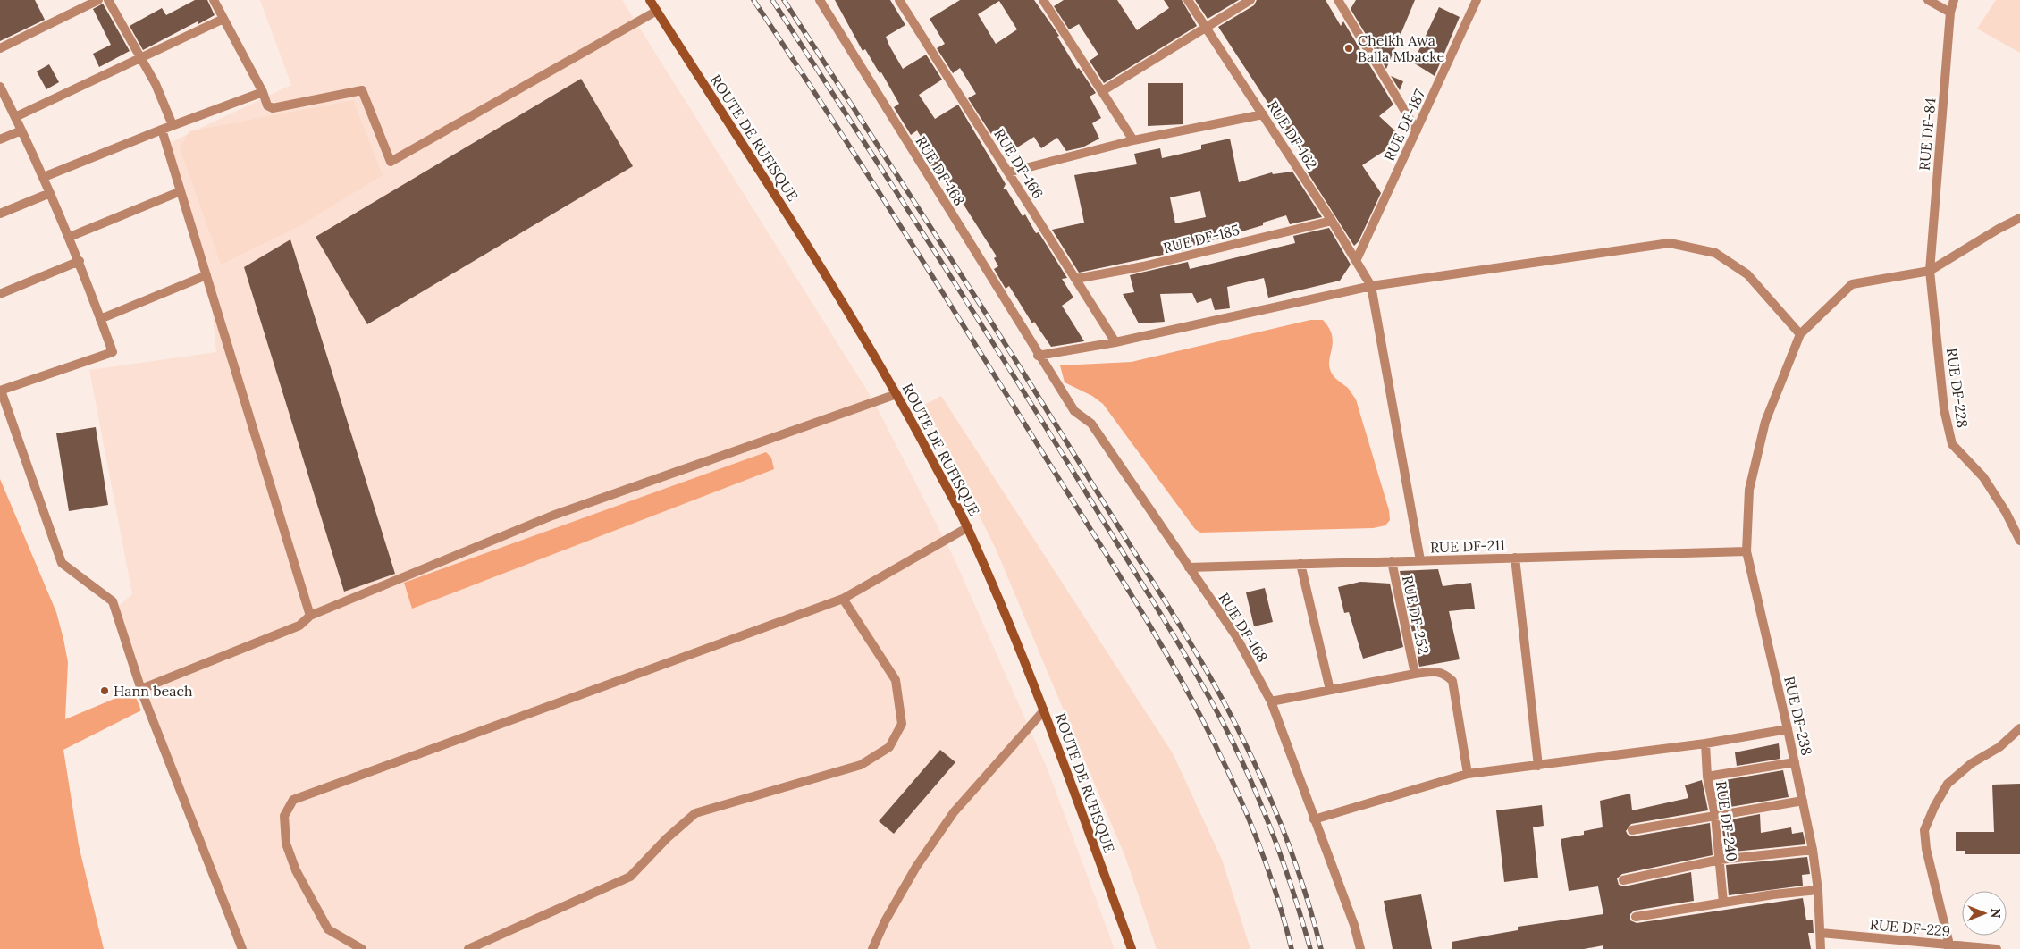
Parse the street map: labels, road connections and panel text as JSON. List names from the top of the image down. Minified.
{"streets":{"main road":["ROUTE DE RUFISQUE"],"street":["RUE DF-187","RUE DF-84","RUE DF-162","RUE DF-166","RUE DF-168","RUE DF-185","RUE DF-228","RUE DF-211","RUE DF-252","RUE DF-238","RUE DF-240","RUE DF-229"]},"crossings":[["RUE DF-187","RUE DF-162"],["RUE DF-84","RUE DF-228"],["RUE DF-162","RUE DF-185"],["RUE DF-162","RUE DF-211"],["RUE DF-166","RUE DF-185"],["RUE DF-168","RUE DF-211"],["RUE DF-211","RUE DF-252"],["RUE DF-211","RUE DF-238"],["RUE DF-238","RUE DF-229"]],"places":["Cheikh Awa Balla Mbacke","Hann beach"],"north":"right"}
